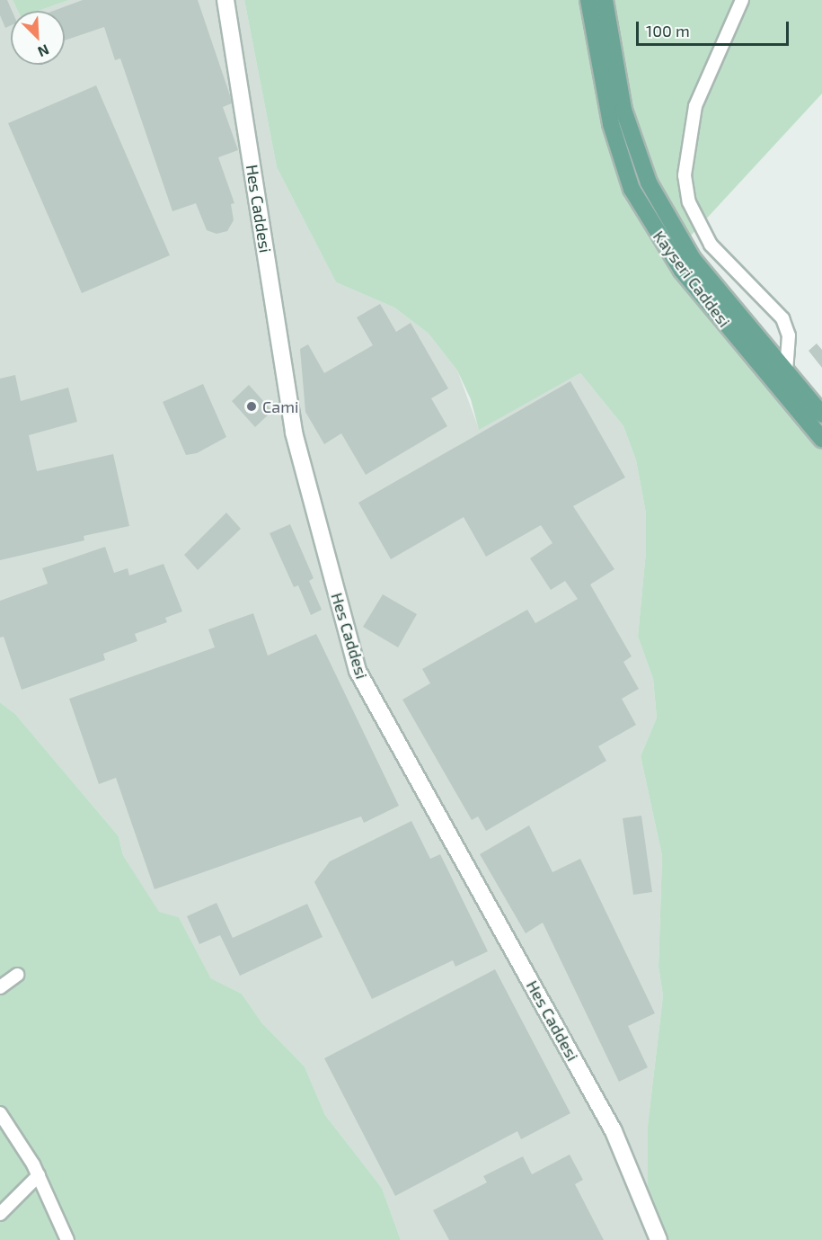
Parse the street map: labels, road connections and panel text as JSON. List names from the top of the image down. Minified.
{"streets":{"main road":["Kayseri Caddesi"],"street":["Hes Caddesi"]},"places":["Cami"],"scale_bar":"100 m","north":"bottom right"}
